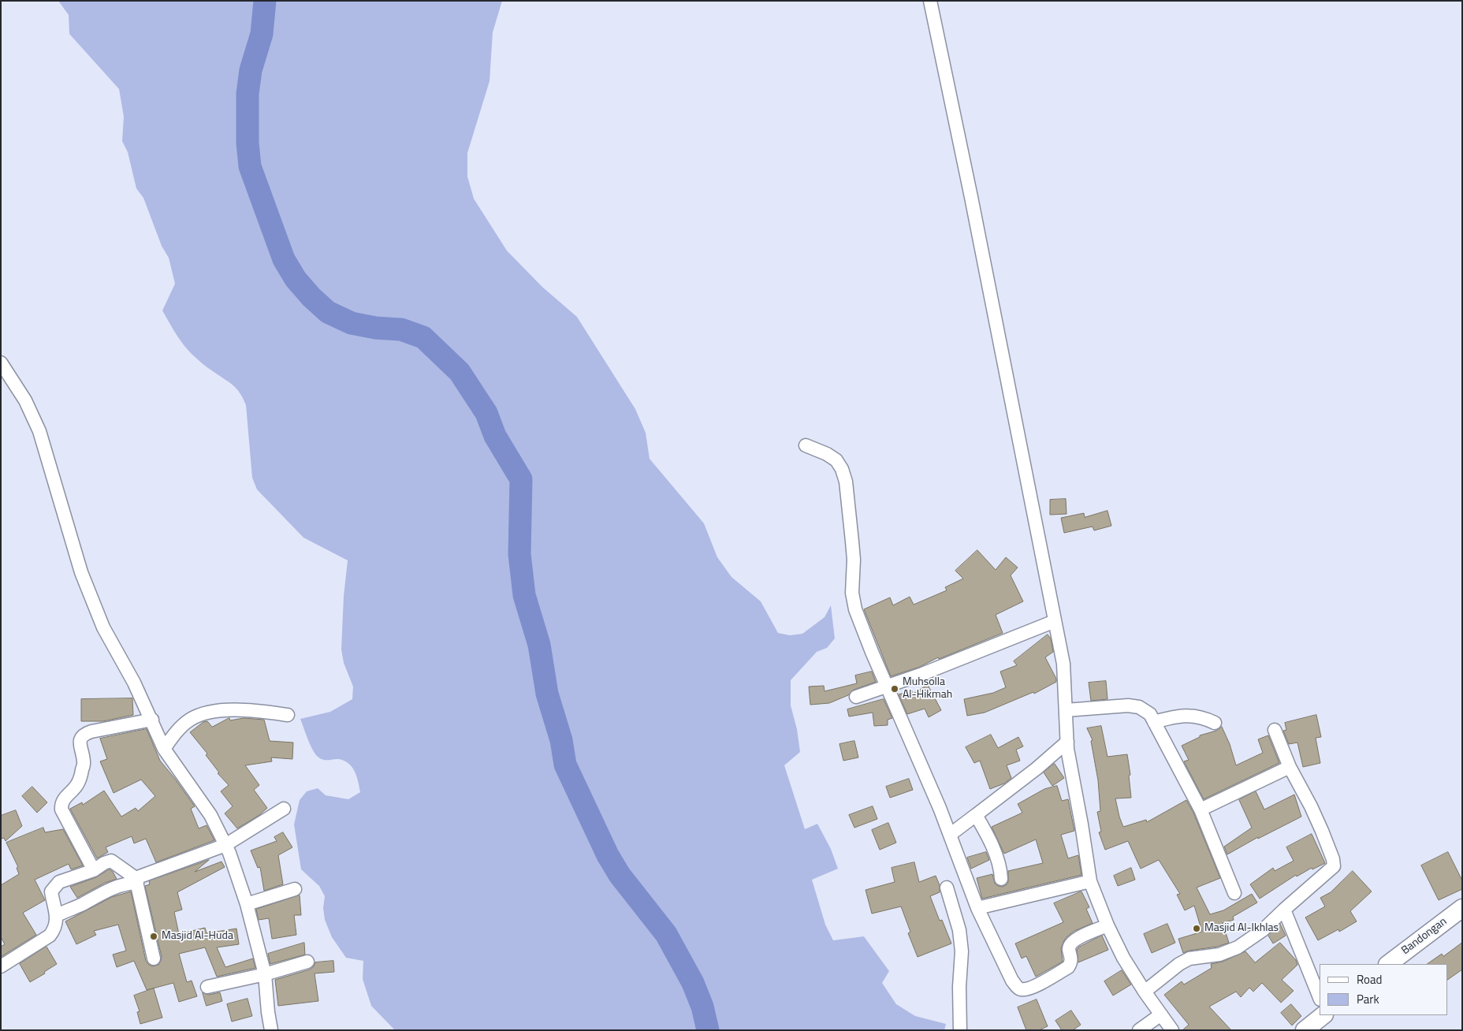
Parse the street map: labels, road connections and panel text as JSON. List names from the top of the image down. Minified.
{"streets":{"street":["Bandongan"]},"places":["Muhsolla Al-Hikmah","Masjid Al-Ikhlas","Masjid Al-Huda"],"legend":["Road","Park"]}
